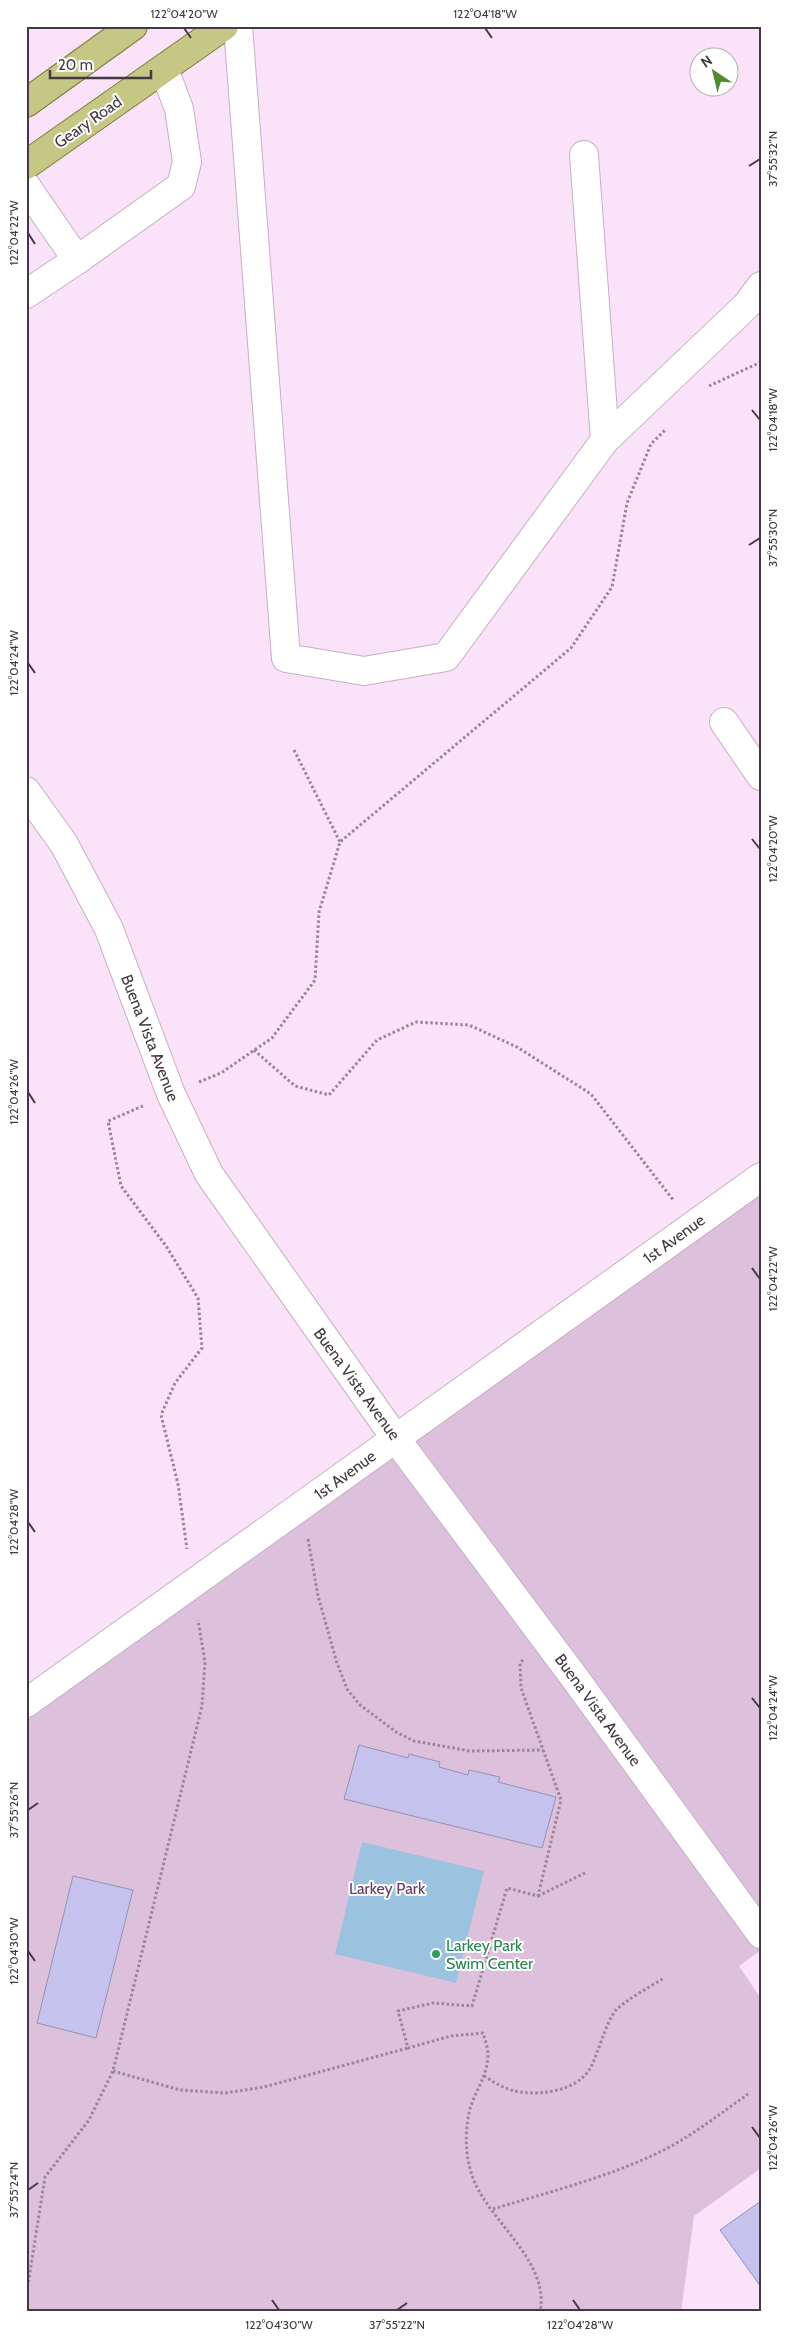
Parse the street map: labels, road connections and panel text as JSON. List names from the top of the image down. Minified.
{"streets":{"main road":["Geary Road"],"street":["Buena Vista Avenue","1st Avenue"]},"crossings":[["Buena Vista Avenue","1st Avenue"]],"parks":["Larkey Park"],"places":["Larkey Park Swim Center"],"scale_bar":"20 m","north":"top left","coordinates":["122°04'20\"W","122°04'18\"W","37°55'32\"N","122°04'22\"W","37°55'30\"N","122°04'24\"W","122°04'26\"W","122°04'28\"W","37°55'26\"N","122°04'30\"W","37°55'24\"N","37°55'22\"N"]}
